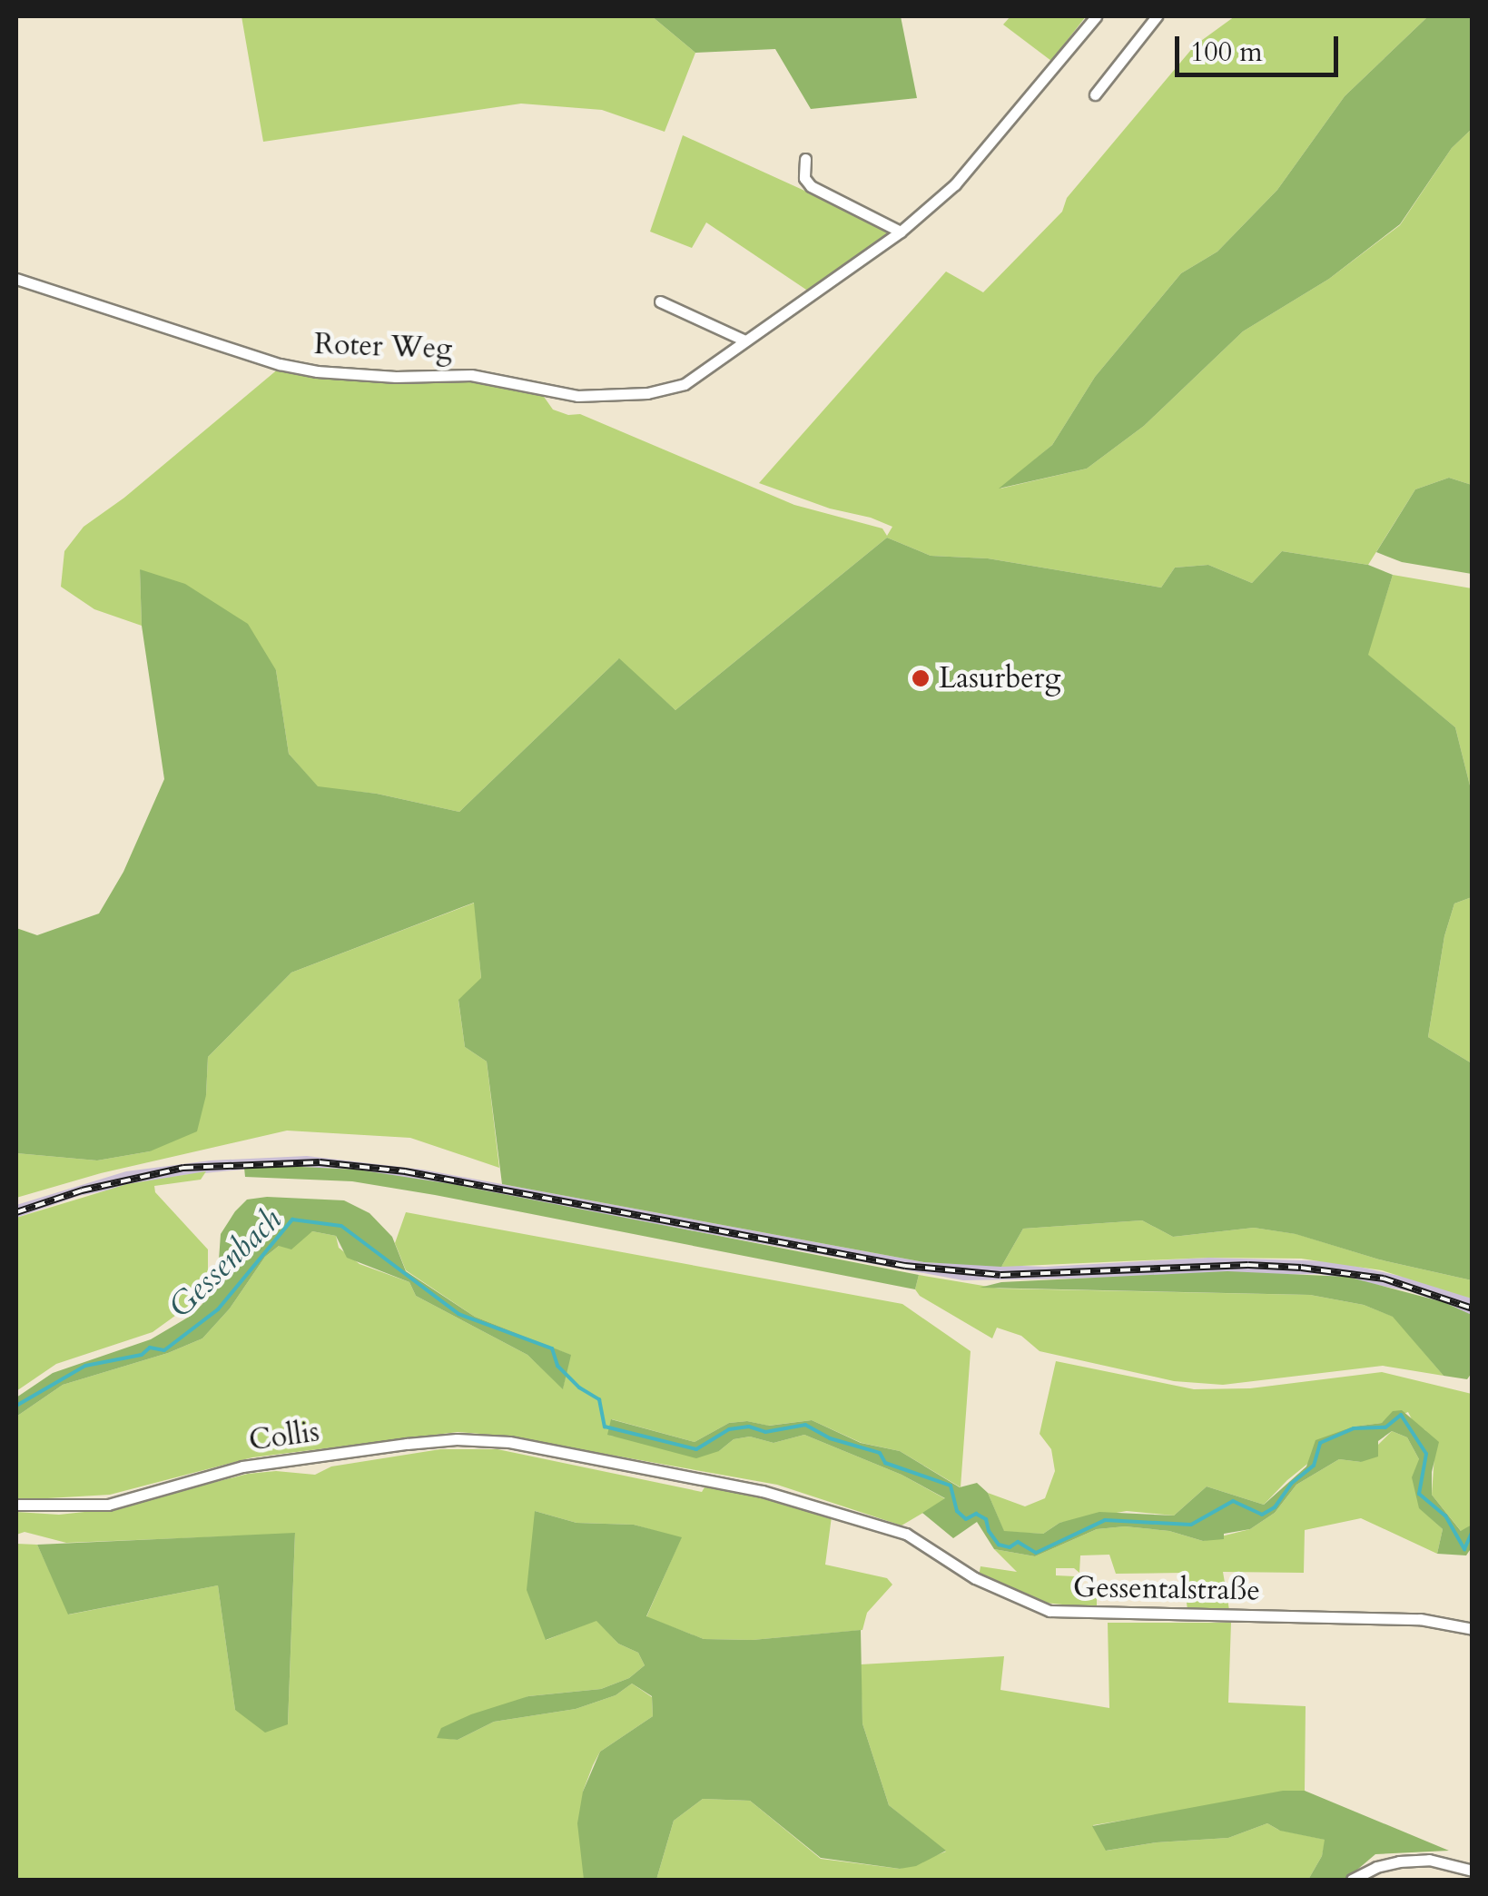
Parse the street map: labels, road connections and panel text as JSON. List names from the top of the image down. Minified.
{"streets":{"street":["Roter Weg","Collis","Gessentalstraße"]},"crossings":[["Collis","Gessentalstraße"]],"water":["Gessenbach"],"places":["Lasurberg"],"scale_bar":"100 m"}
